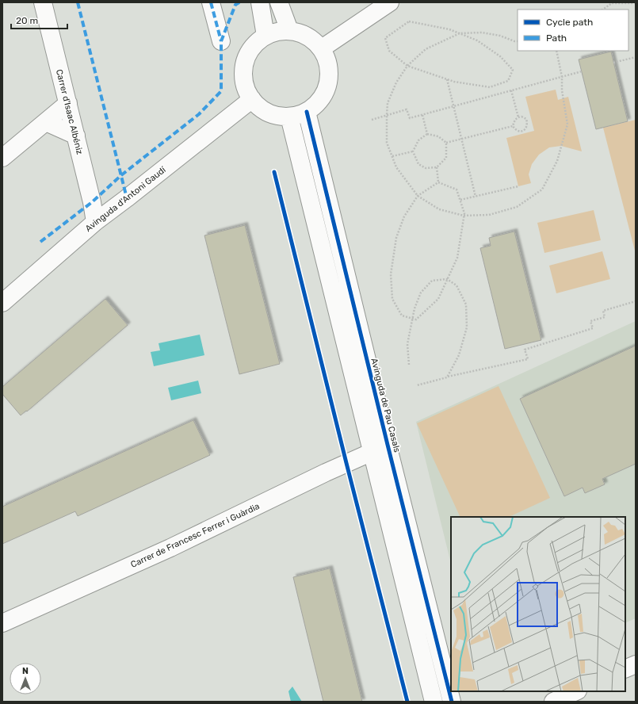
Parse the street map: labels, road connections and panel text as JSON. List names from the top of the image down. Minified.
{"streets":{"street":["Carrer d'Isaac Albéniz","Avinguda d'Antoni Gaudí","Avinguda de Pau Casals","Carrer de Francesc Ferrer i Guàrdia"]},"crossings":[["Carrer d'Isaac Albéniz","Avinguda d'Antoni Gaudí"],["Avinguda d'Antoni Gaudí","Avinguda de Pau Casals"],["Avinguda de Pau Casals","Carrer de Francesc Ferrer i Guàrdia"]],"legend":["Cycle path","Path"],"scale_bar":"20 m","north":"top"}
